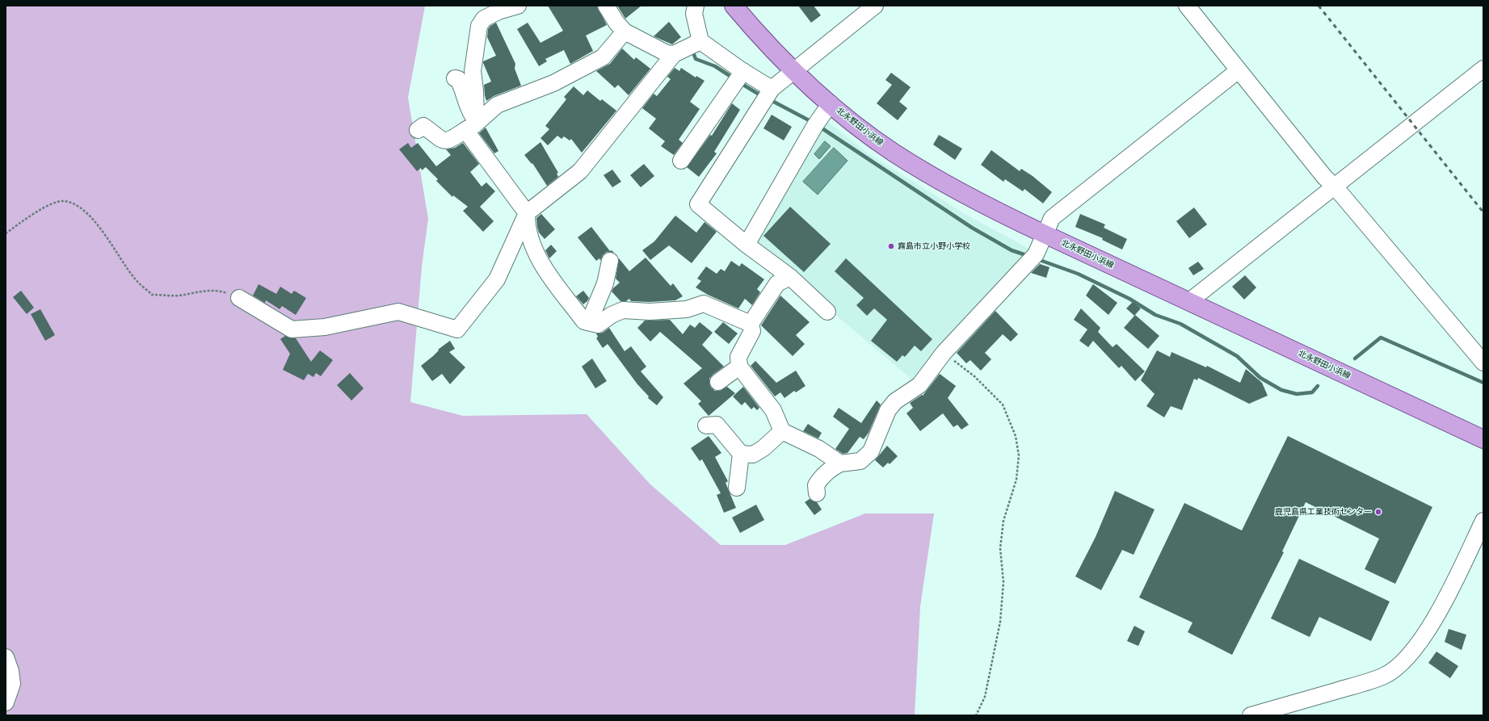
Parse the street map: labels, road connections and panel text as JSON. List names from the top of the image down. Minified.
{"streets":{"main road":["北永野田小浜線"]},"places":["霧島市立小野小学校","鹿児島県工業技術センター"]}
